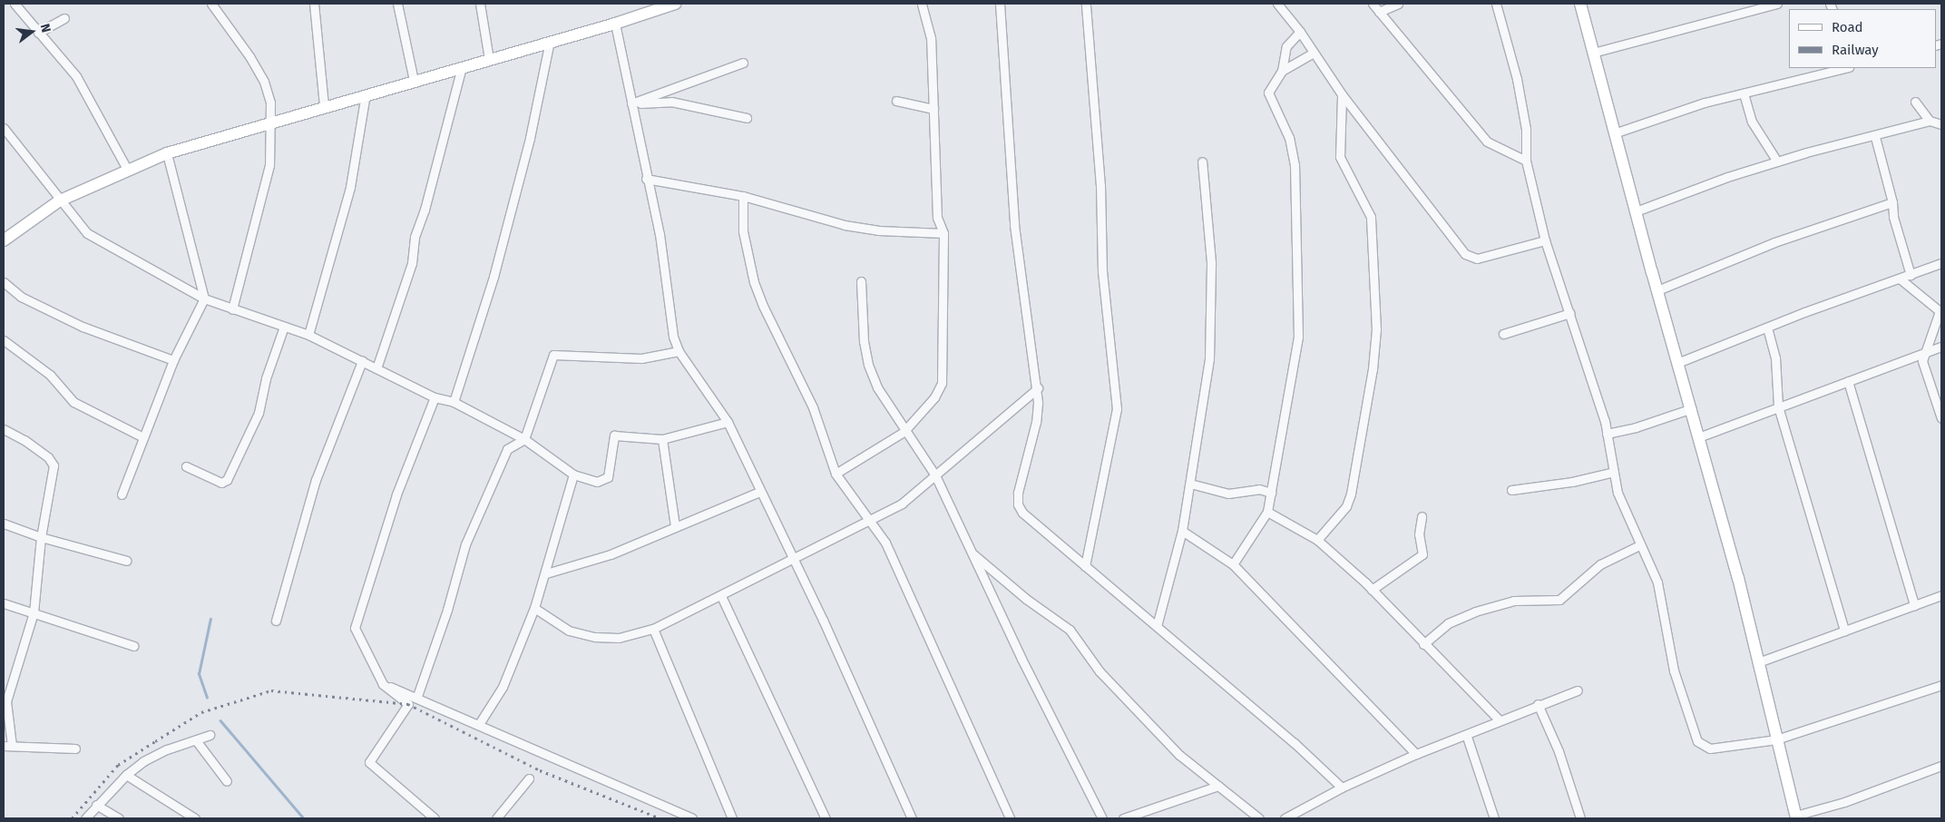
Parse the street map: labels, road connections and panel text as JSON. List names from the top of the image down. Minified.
{"legend":["Road","Railway"],"north":"right"}
